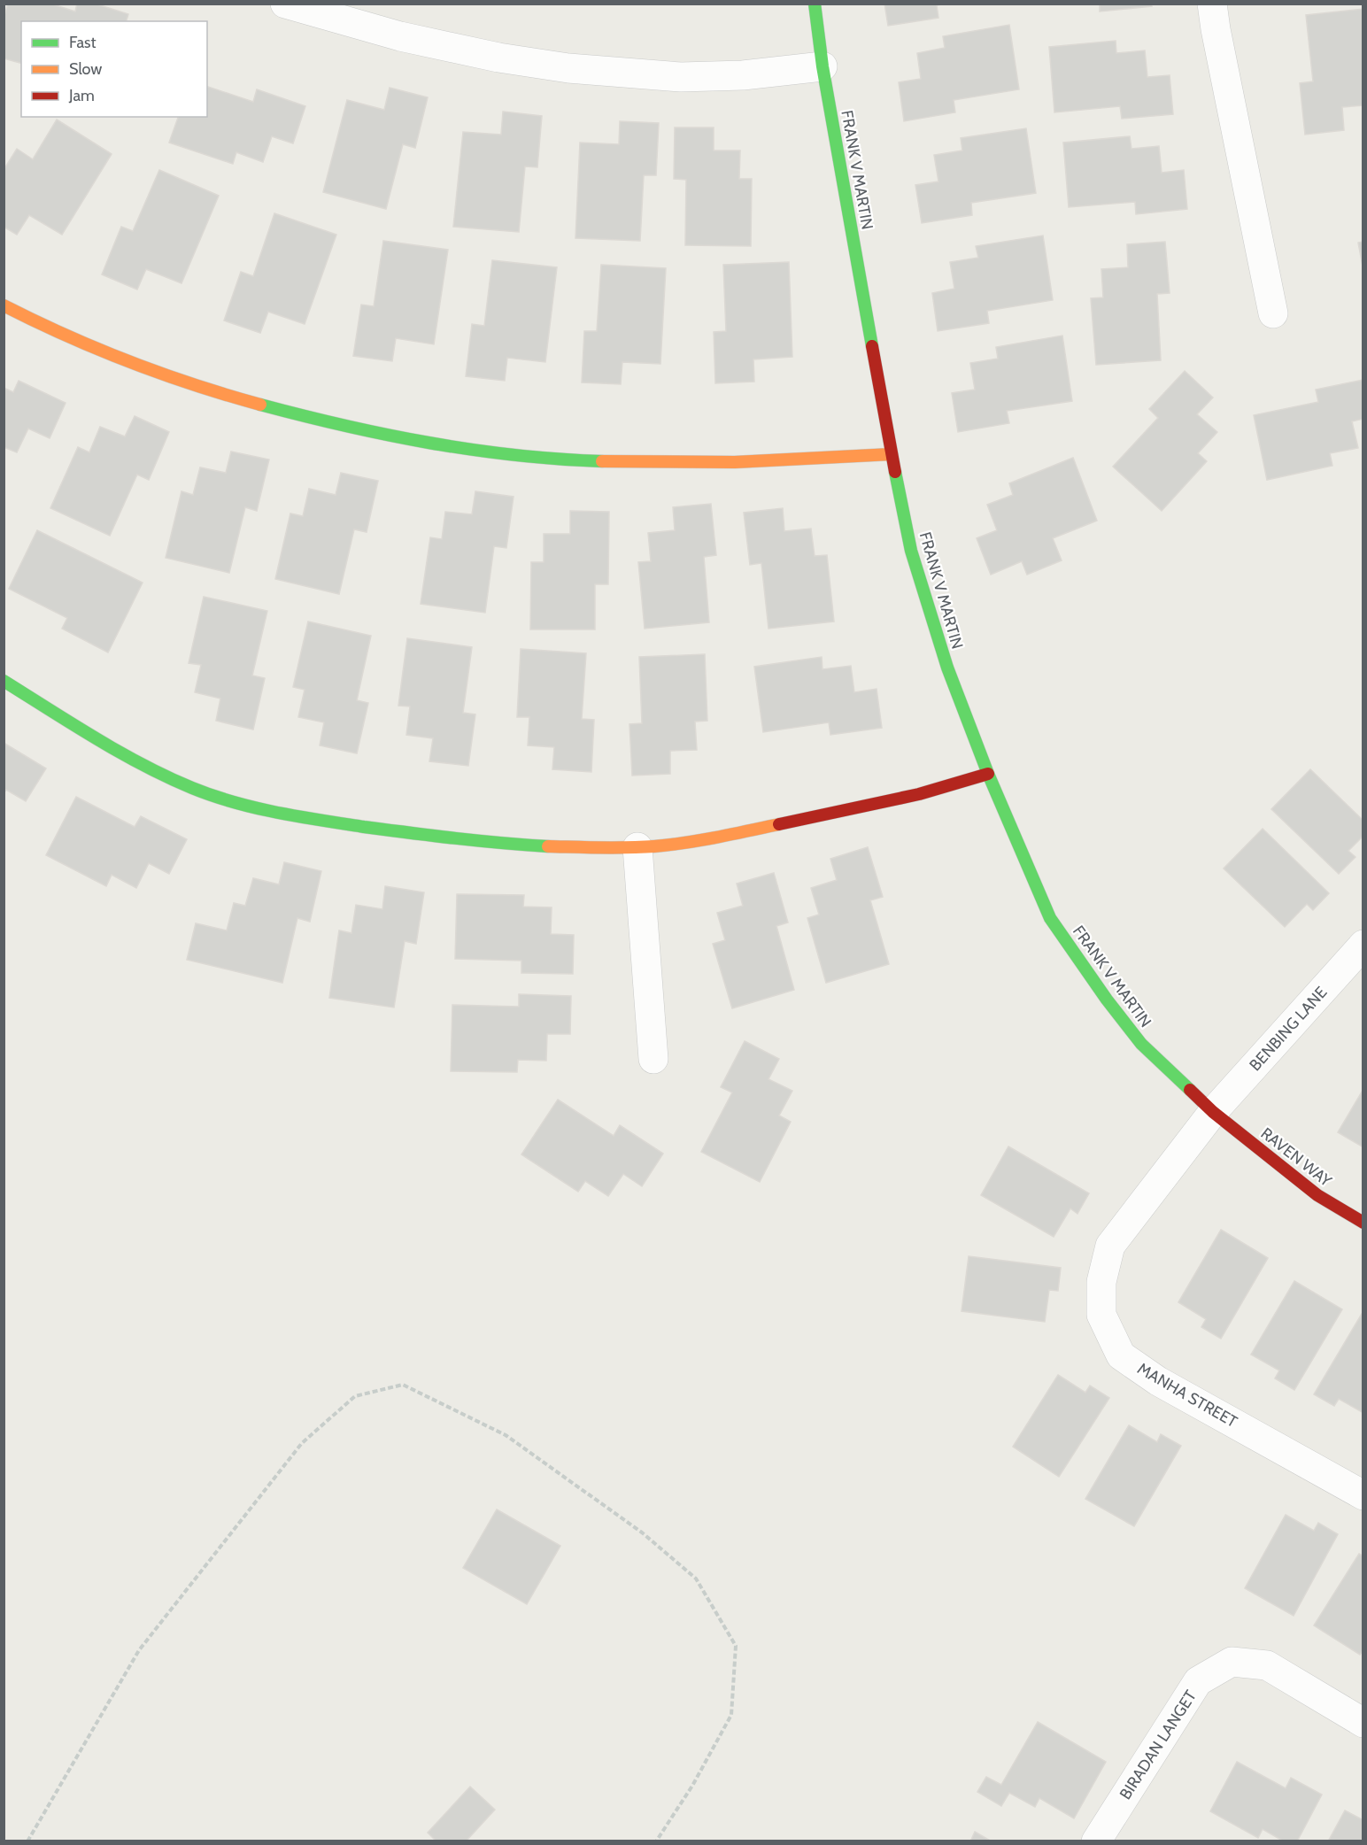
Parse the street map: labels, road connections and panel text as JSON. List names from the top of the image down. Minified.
{"streets":{"street":["FRANK V MARTIN","BENBING LANE","RAVEN WAY","MANHA STREET","BIRADAN LANGET"]},"crossings":[["FRANK V MARTIN","BENBING LANE"],["FRANK V MARTIN","RAVEN WAY"],["FRANK V MARTIN","MANHA STREET"],["BENBING LANE","RAVEN WAY"],["BENBING LANE","MANHA STREET"],["RAVEN WAY","MANHA STREET"]],"legend":["Fast","Slow","Jam"]}
